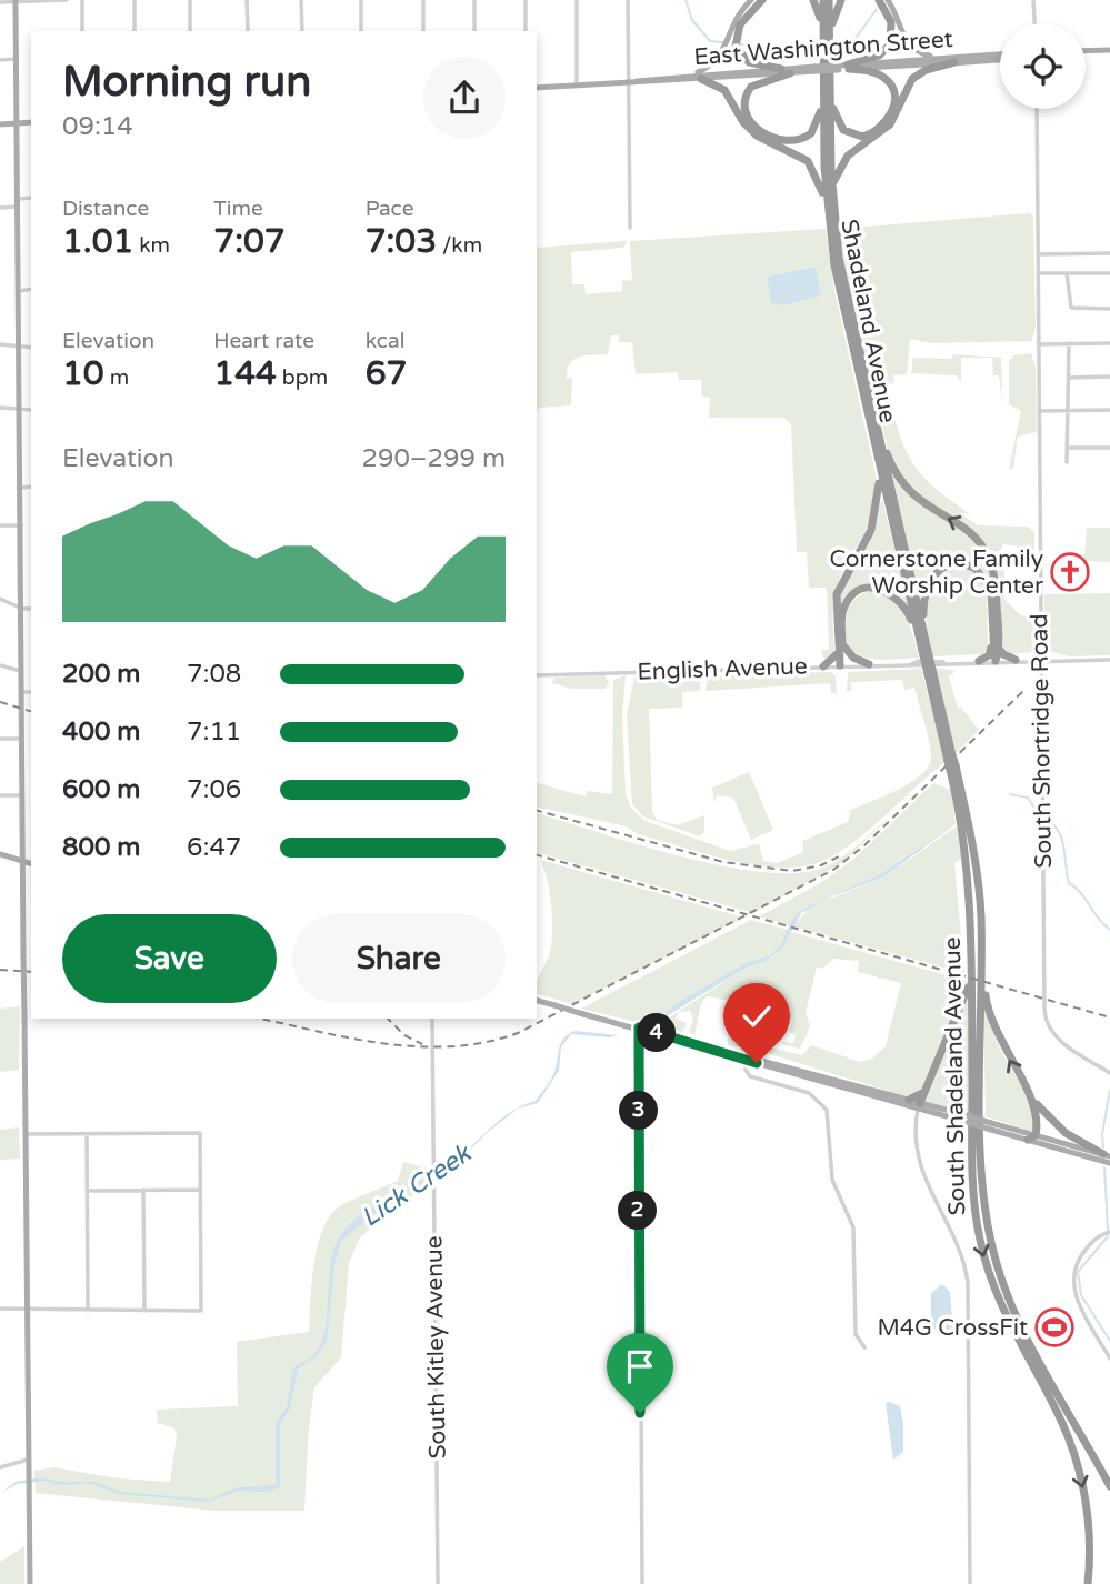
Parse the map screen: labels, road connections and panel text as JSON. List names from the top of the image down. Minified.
{"streets":{"highway":["Shadeland Avenue","South Shadeland Avenue"],"main road":["East Washington Street"],"street":["English Avenue","South Shortridge Road","South Kitley Avenue"]},"crossings":[["Shadeland Avenue","South Shadeland Avenue"],["English Avenue","South Shortridge Road"]],"water":["Lick Creek"],"places":{"church":["Cornerstone Family Worship Center"],"sports":["M4G CrossFit"]},"page":{"heading":["Morning run","09:14"],"stats":[["Distance","1.01 km"],["Time","7:07"],["Pace","7:03 /km"],["Elevation","10 m"],["Heart rate","144 bpm"],["kcal","67"]],"chart":["Elevation","290–299 m"],"list":[{"name":"200 m","note":"7:08"},{"name":"400 m","note":"7:11"},{"name":"600 m","note":"7:06"},{"name":"800 m","note":"6:47"}],"buttons":["Save","Share"],"pins":["4","3","2"]}}
